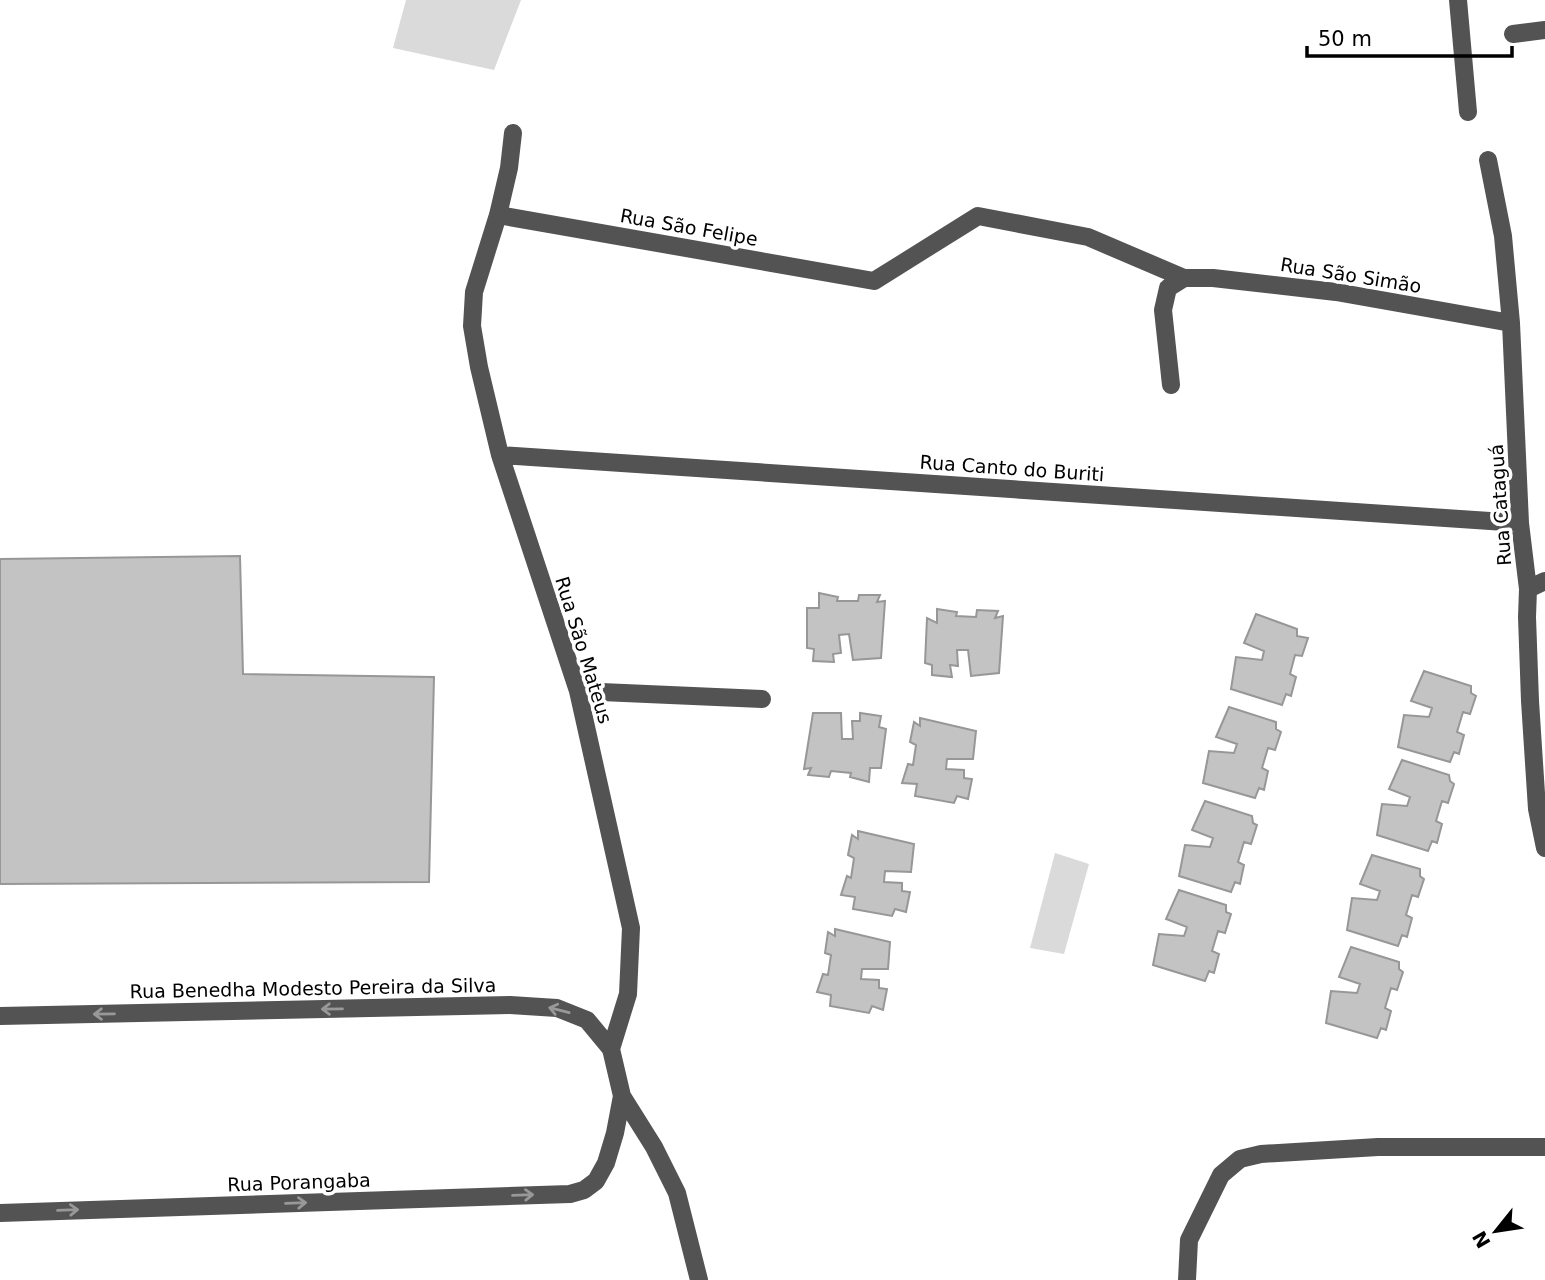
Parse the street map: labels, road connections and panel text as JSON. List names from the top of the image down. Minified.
{"streets":{"street":["Rua São Felipe","Rua São Simão","Rua Canto do Buriti","Rua Cataguá","Rua São Mateus","Rua Benedha Modesto Pereira da Silva","Rua Porangaba"]},"crossings":[["Rua São Felipe","Rua São Simão"],["Rua São Felipe","Rua São Mateus"],["Rua São Simão","Rua Cataguá"],["Rua Canto do Buriti","Rua Cataguá"],["Rua Canto do Buriti","Rua São Mateus"],["Rua São Mateus","Rua Benedha Modesto Pereira da Silva"]],"one_way":["Rua Benedha Modesto Pereira da Silva","Rua Porangaba"],"scale_bar":"50 m","north":"bottom left"}
